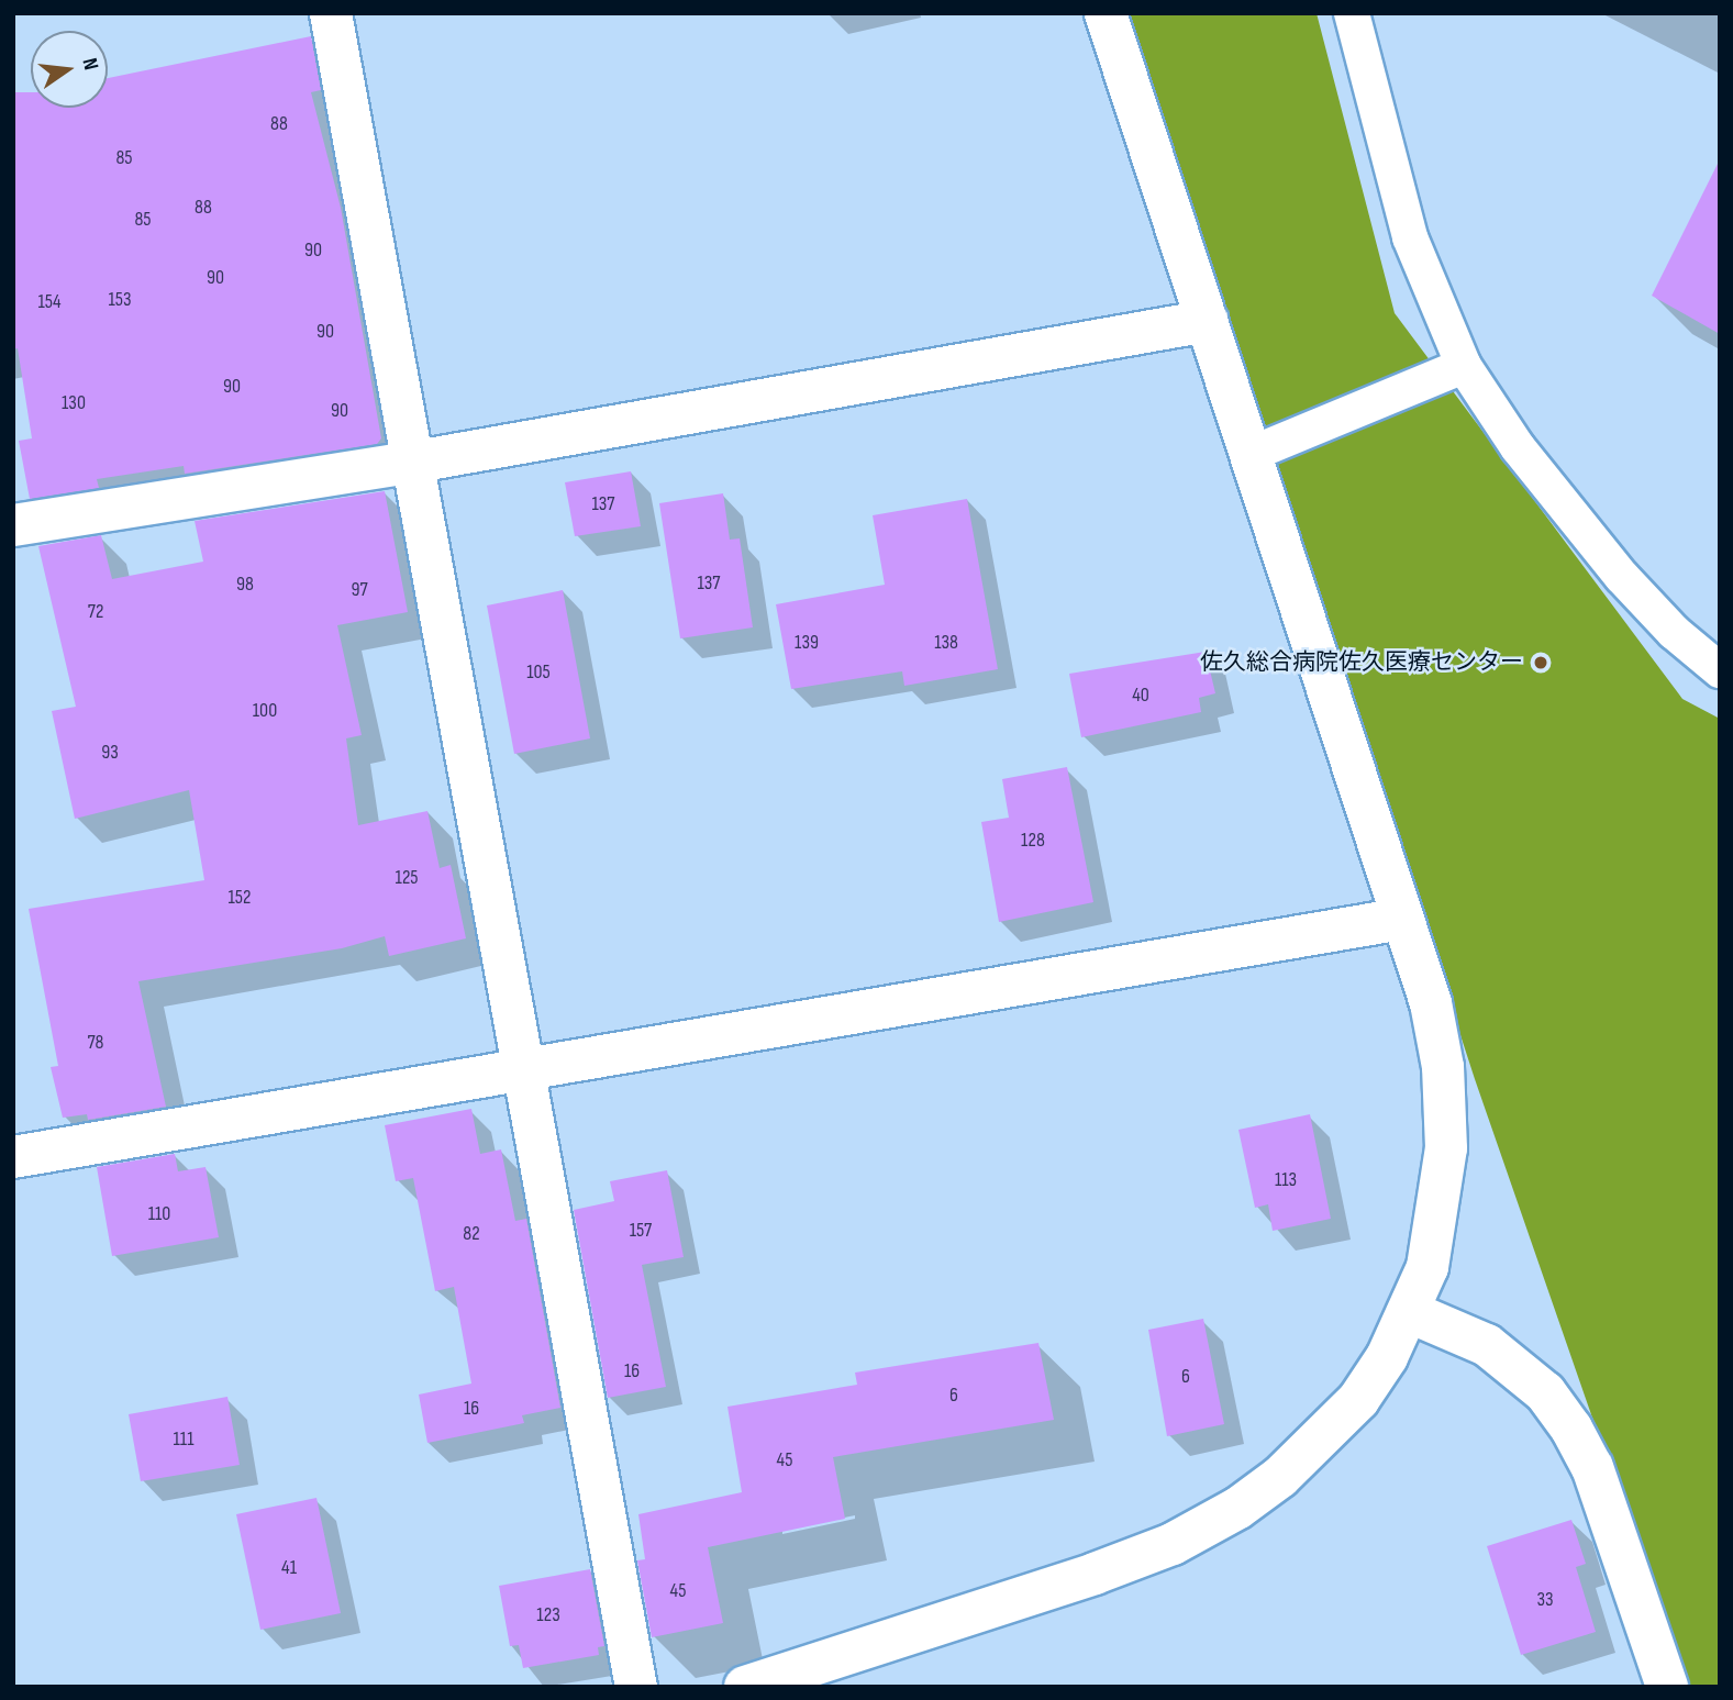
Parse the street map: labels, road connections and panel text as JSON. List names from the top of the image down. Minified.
{"places":["佐久総合病院佐久医療センター"],"house_numbers":["88","85","88","85","90","90","153","154","90","90","130","90","137","137","98","97","72","139","138","105","40","100","93","128","125","152","78","113","110","157","82","16","6","6","16","111","45","41","45","33","123"],"north":"right"}
